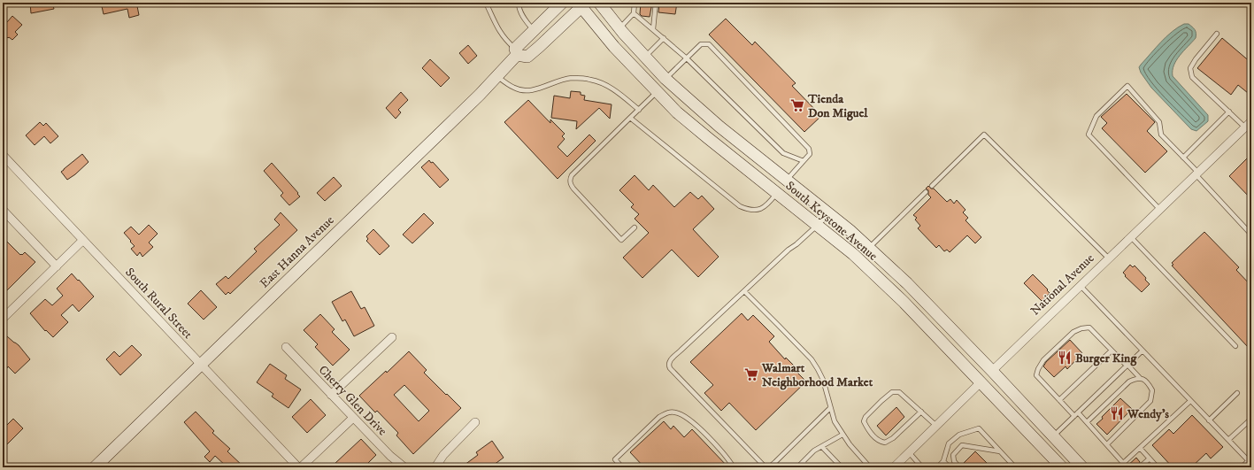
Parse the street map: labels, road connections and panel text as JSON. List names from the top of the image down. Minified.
{"streets":{"main road":["South Keystone Avenue","East Hanna Avenue","National Avenue"],"street":["South Rural Street","Cherry Glen Drive"]},"crossings":[["South Keystone Avenue","National Avenue"],["East Hanna Avenue","South Rural Street"]],"places":{"supermarket":["Tienda Don Miguel","Walmart Neighborhood Market"],"restaurant":["Burger King","Wendy's"]}}
